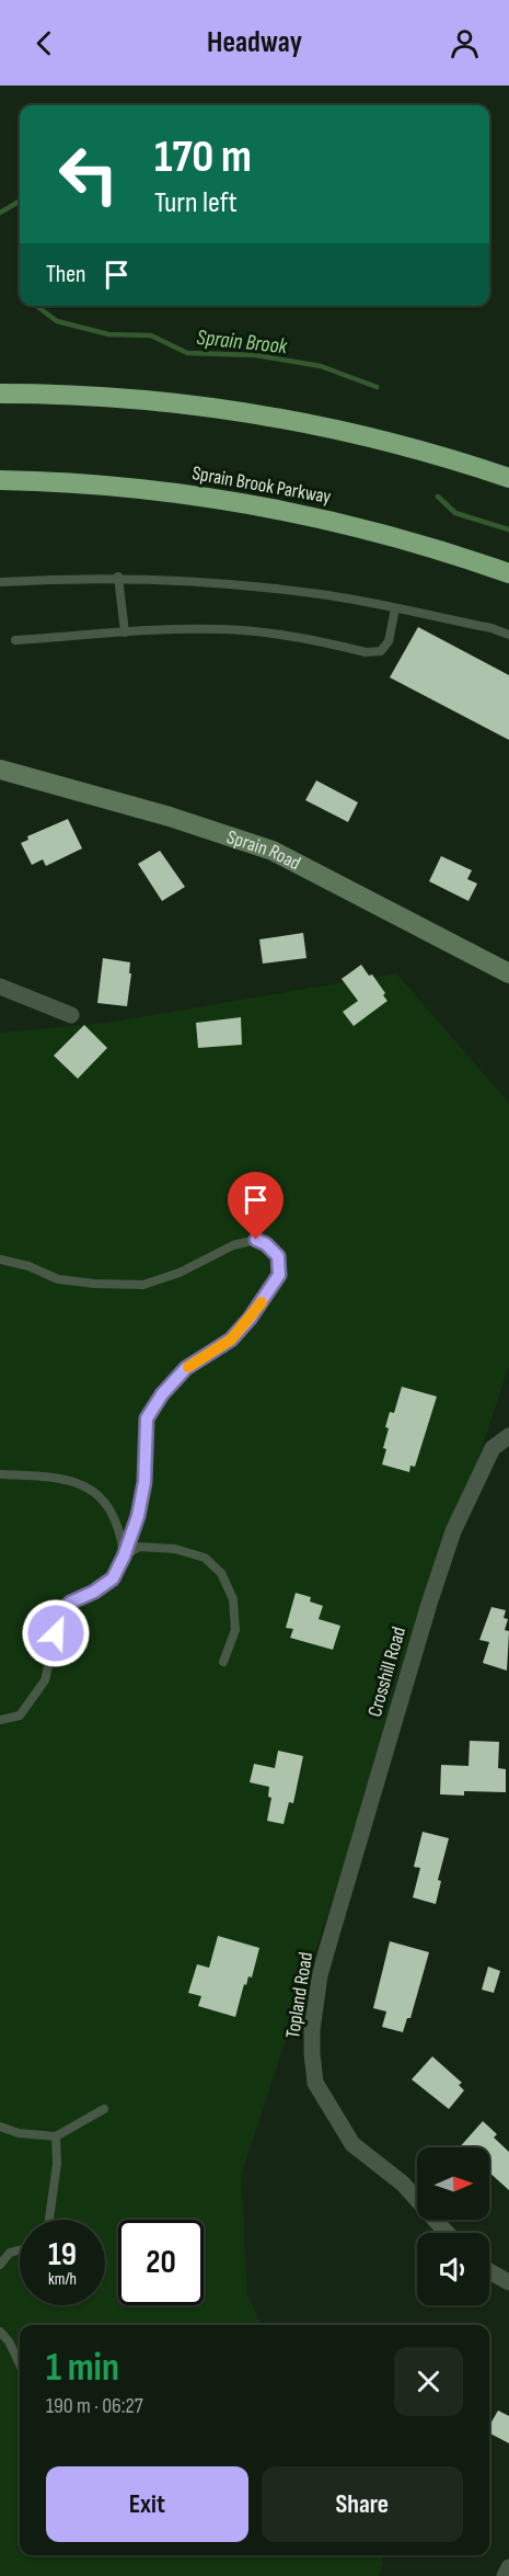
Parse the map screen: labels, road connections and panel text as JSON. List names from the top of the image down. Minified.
{"streets":{"highway":["Sprain Brook Parkway"],"street":["Sprain Road","Crosshill Road","Topland Road"]},"crossings":[["Crosshill Road","Topland Road"]],"water":["Sprain Brook"],"north":"right","page":{"header":"Headway","turn":["170 m","Turn left"],"then":"Then","speed":"19 km/h","limit":"20","heading":["1 min","190 m · 06:27"],"buttons":["Exit","Share"]}}
